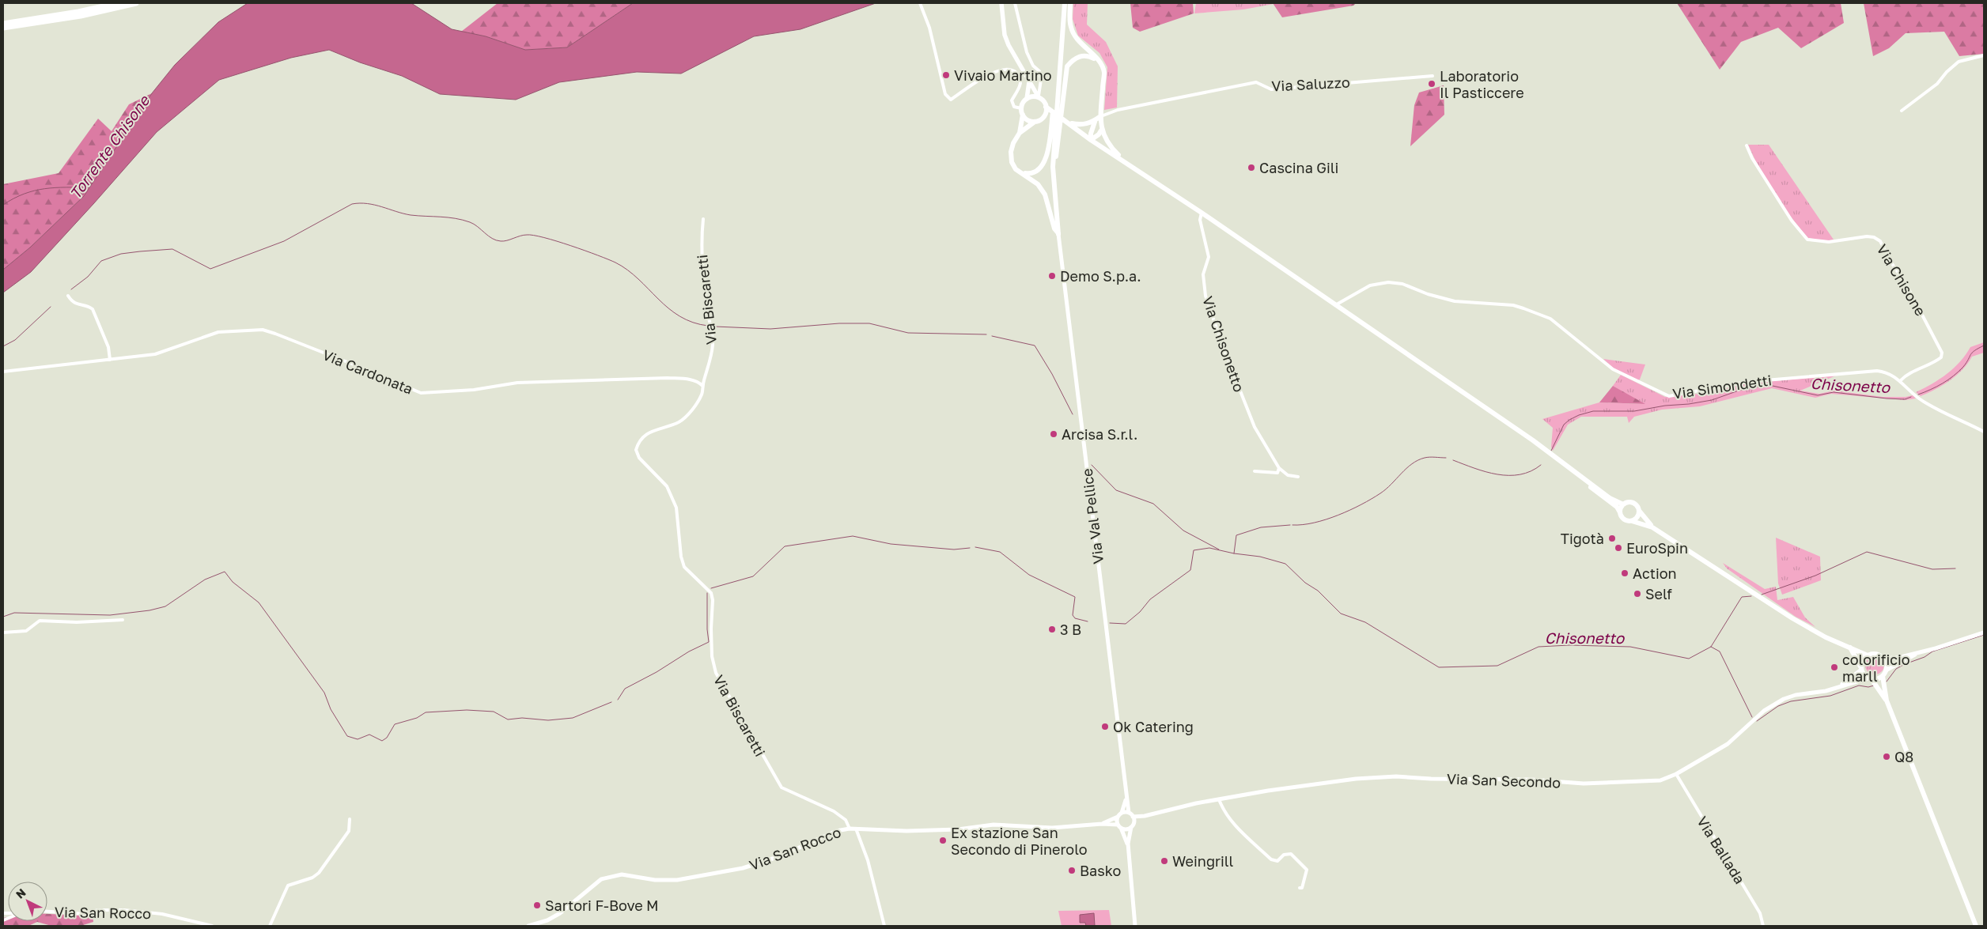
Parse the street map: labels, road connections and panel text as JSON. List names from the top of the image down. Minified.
{"streets":{"street":["Via Saluzzo","Via Chisone","Via Biscaretti","Via Chisonetto","Via Cardonata","Via Simondetti","Via Val Pellice","Via San Secondo","Via San Rocco","Via Ballada"]},"crossings":[["Via Chisone","Via Simondetti"],["Via Biscaretti","Via Cardonata"],["Via Biscaretti","Via San Rocco"],["Via Val Pellice","Via San Rocco"],["Via San Secondo","Via Ballada"]],"water":["Torrente Chisone","Chisonetto"],"places":["Vivaio Martino","Laboratorio Il Pasticcere","Cascina Gili","Demo S.p.a.","Arcisa S.r.l.","Tigotà","EuroSpin","Action","Self","3 B","colorificio marll","Ok Catering","Q8","Ex stazione San Secondo di Pinerolo","Weingrill","Basko","Sartori F-Bove M"],"north":"top left"}
